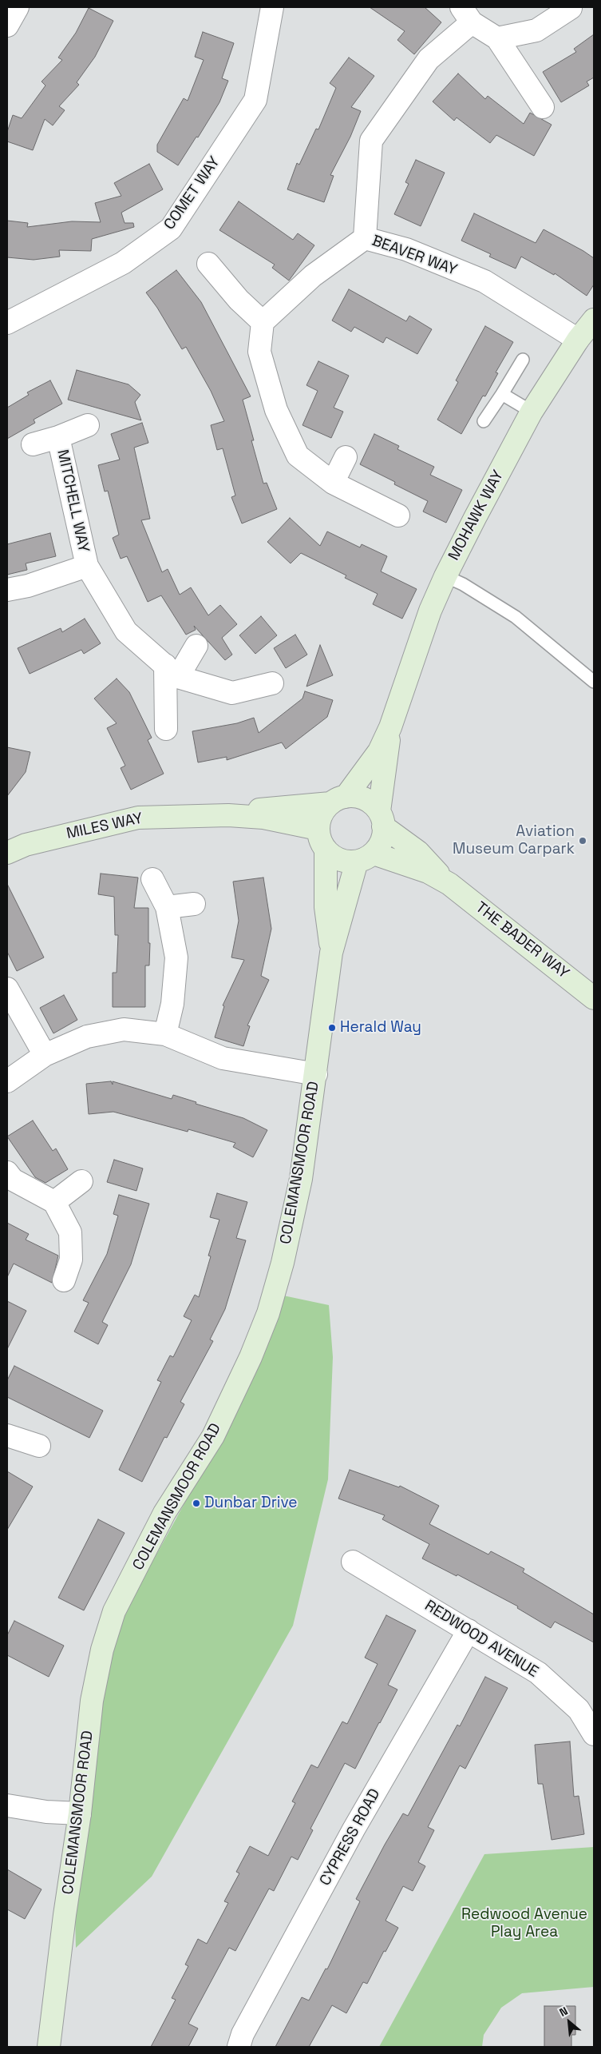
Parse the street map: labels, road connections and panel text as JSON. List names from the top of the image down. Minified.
{"streets":{"street":["COMET WAY","BEAVER WAY","MITCHELL WAY","MOHAWK WAY","MILES WAY","THE BADER WAY","COLEMANSMOOR ROAD","REDWOOD AVENUE","CYPRESS ROAD"]},"crossings":[["BEAVER WAY","MOHAWK WAY"],["MOHAWK WAY","MILES WAY"],["MOHAWK WAY","THE BADER WAY"],["MOHAWK WAY","COLEMANSMOOR ROAD"],["MILES WAY","THE BADER WAY"],["MILES WAY","COLEMANSMOOR ROAD"],["THE BADER WAY","COLEMANSMOOR ROAD"],["REDWOOD AVENUE","CYPRESS ROAD"]],"parks":["Redwood Avenue Play Area"],"places":["Aviation Museum Carpark","Herald Way","Dunbar Drive"],"north":"top left"}
